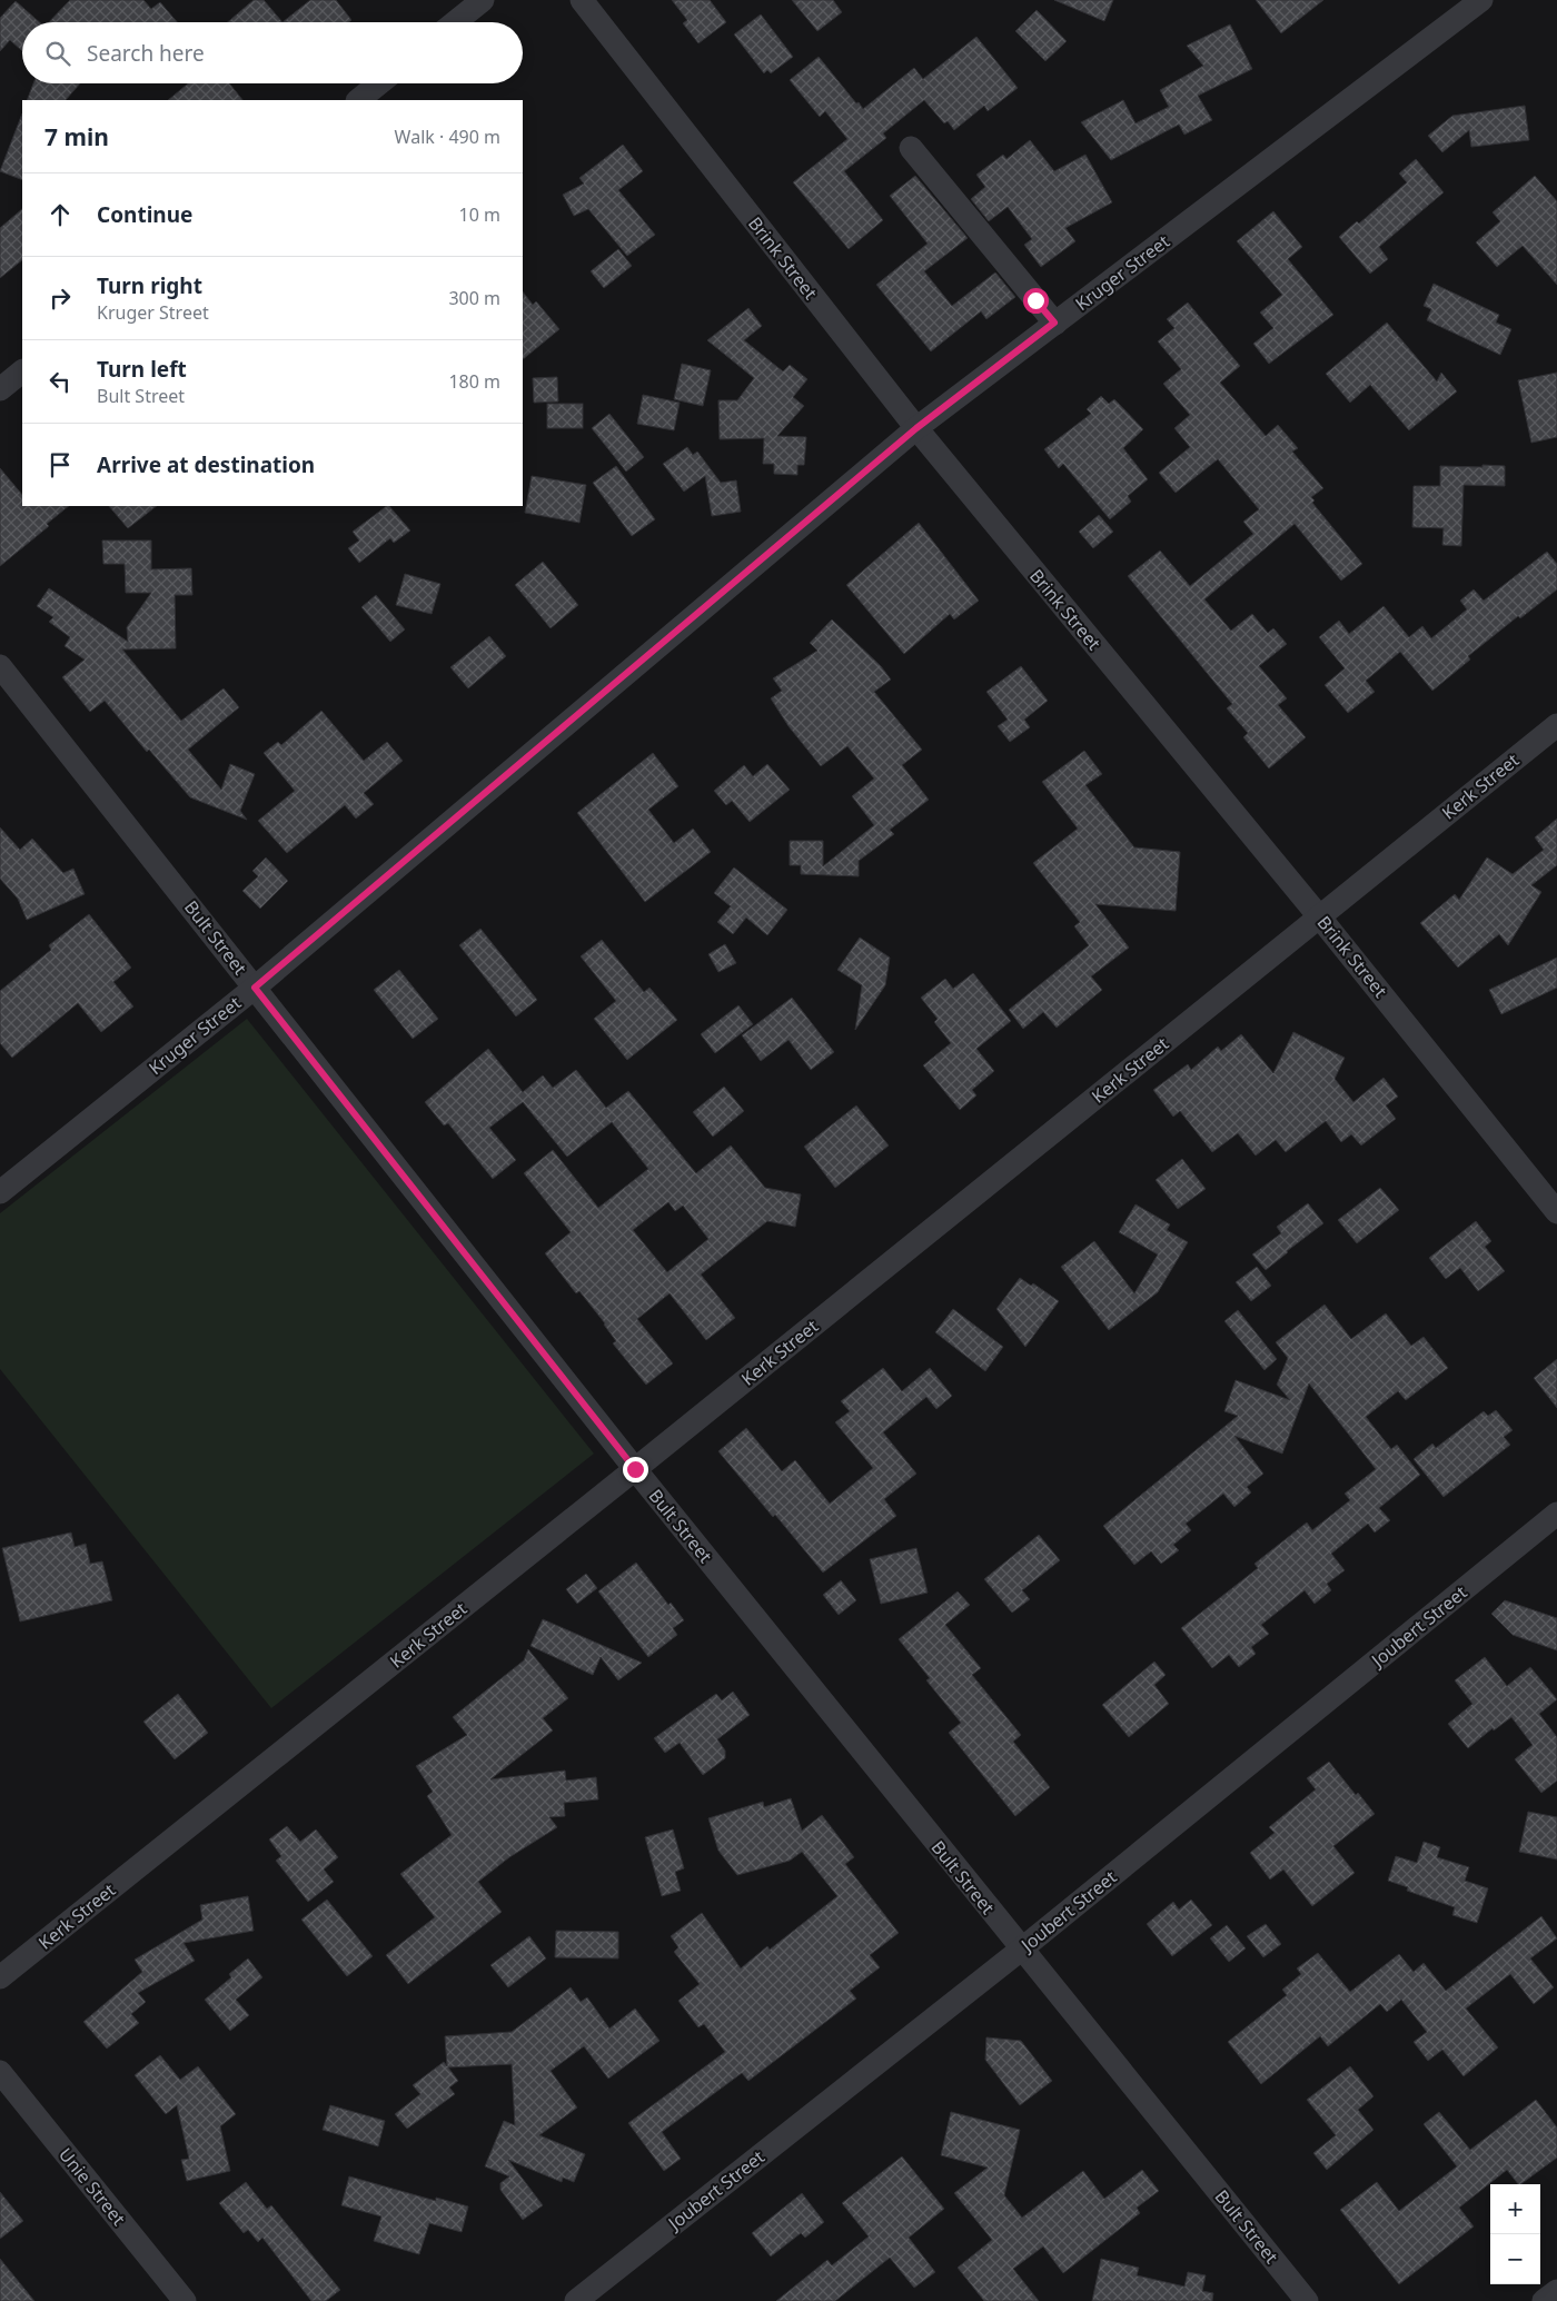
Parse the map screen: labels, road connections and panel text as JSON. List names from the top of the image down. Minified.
{"streets":{"street":["Brink Street","Kruger Street","Kerk Street","Bult Street","Joubert Street","Unie Street"]},"crossings":[["Brink Street","Kruger Street"],["Brink Street","Kerk Street"],["Kruger Street","Bult Street"],["Kerk Street","Bult Street"],["Bult Street","Joubert Street"]],"page":{"search":"Search here","heading":["7 min","Walk · 490 m"],"list":[["Continue","10 m"],["Turn right","Kruger Street","300 m"],["Turn left","Bult Street","180 m"],"Arrive at destination"],"map_buttons":["+","−"]}}
